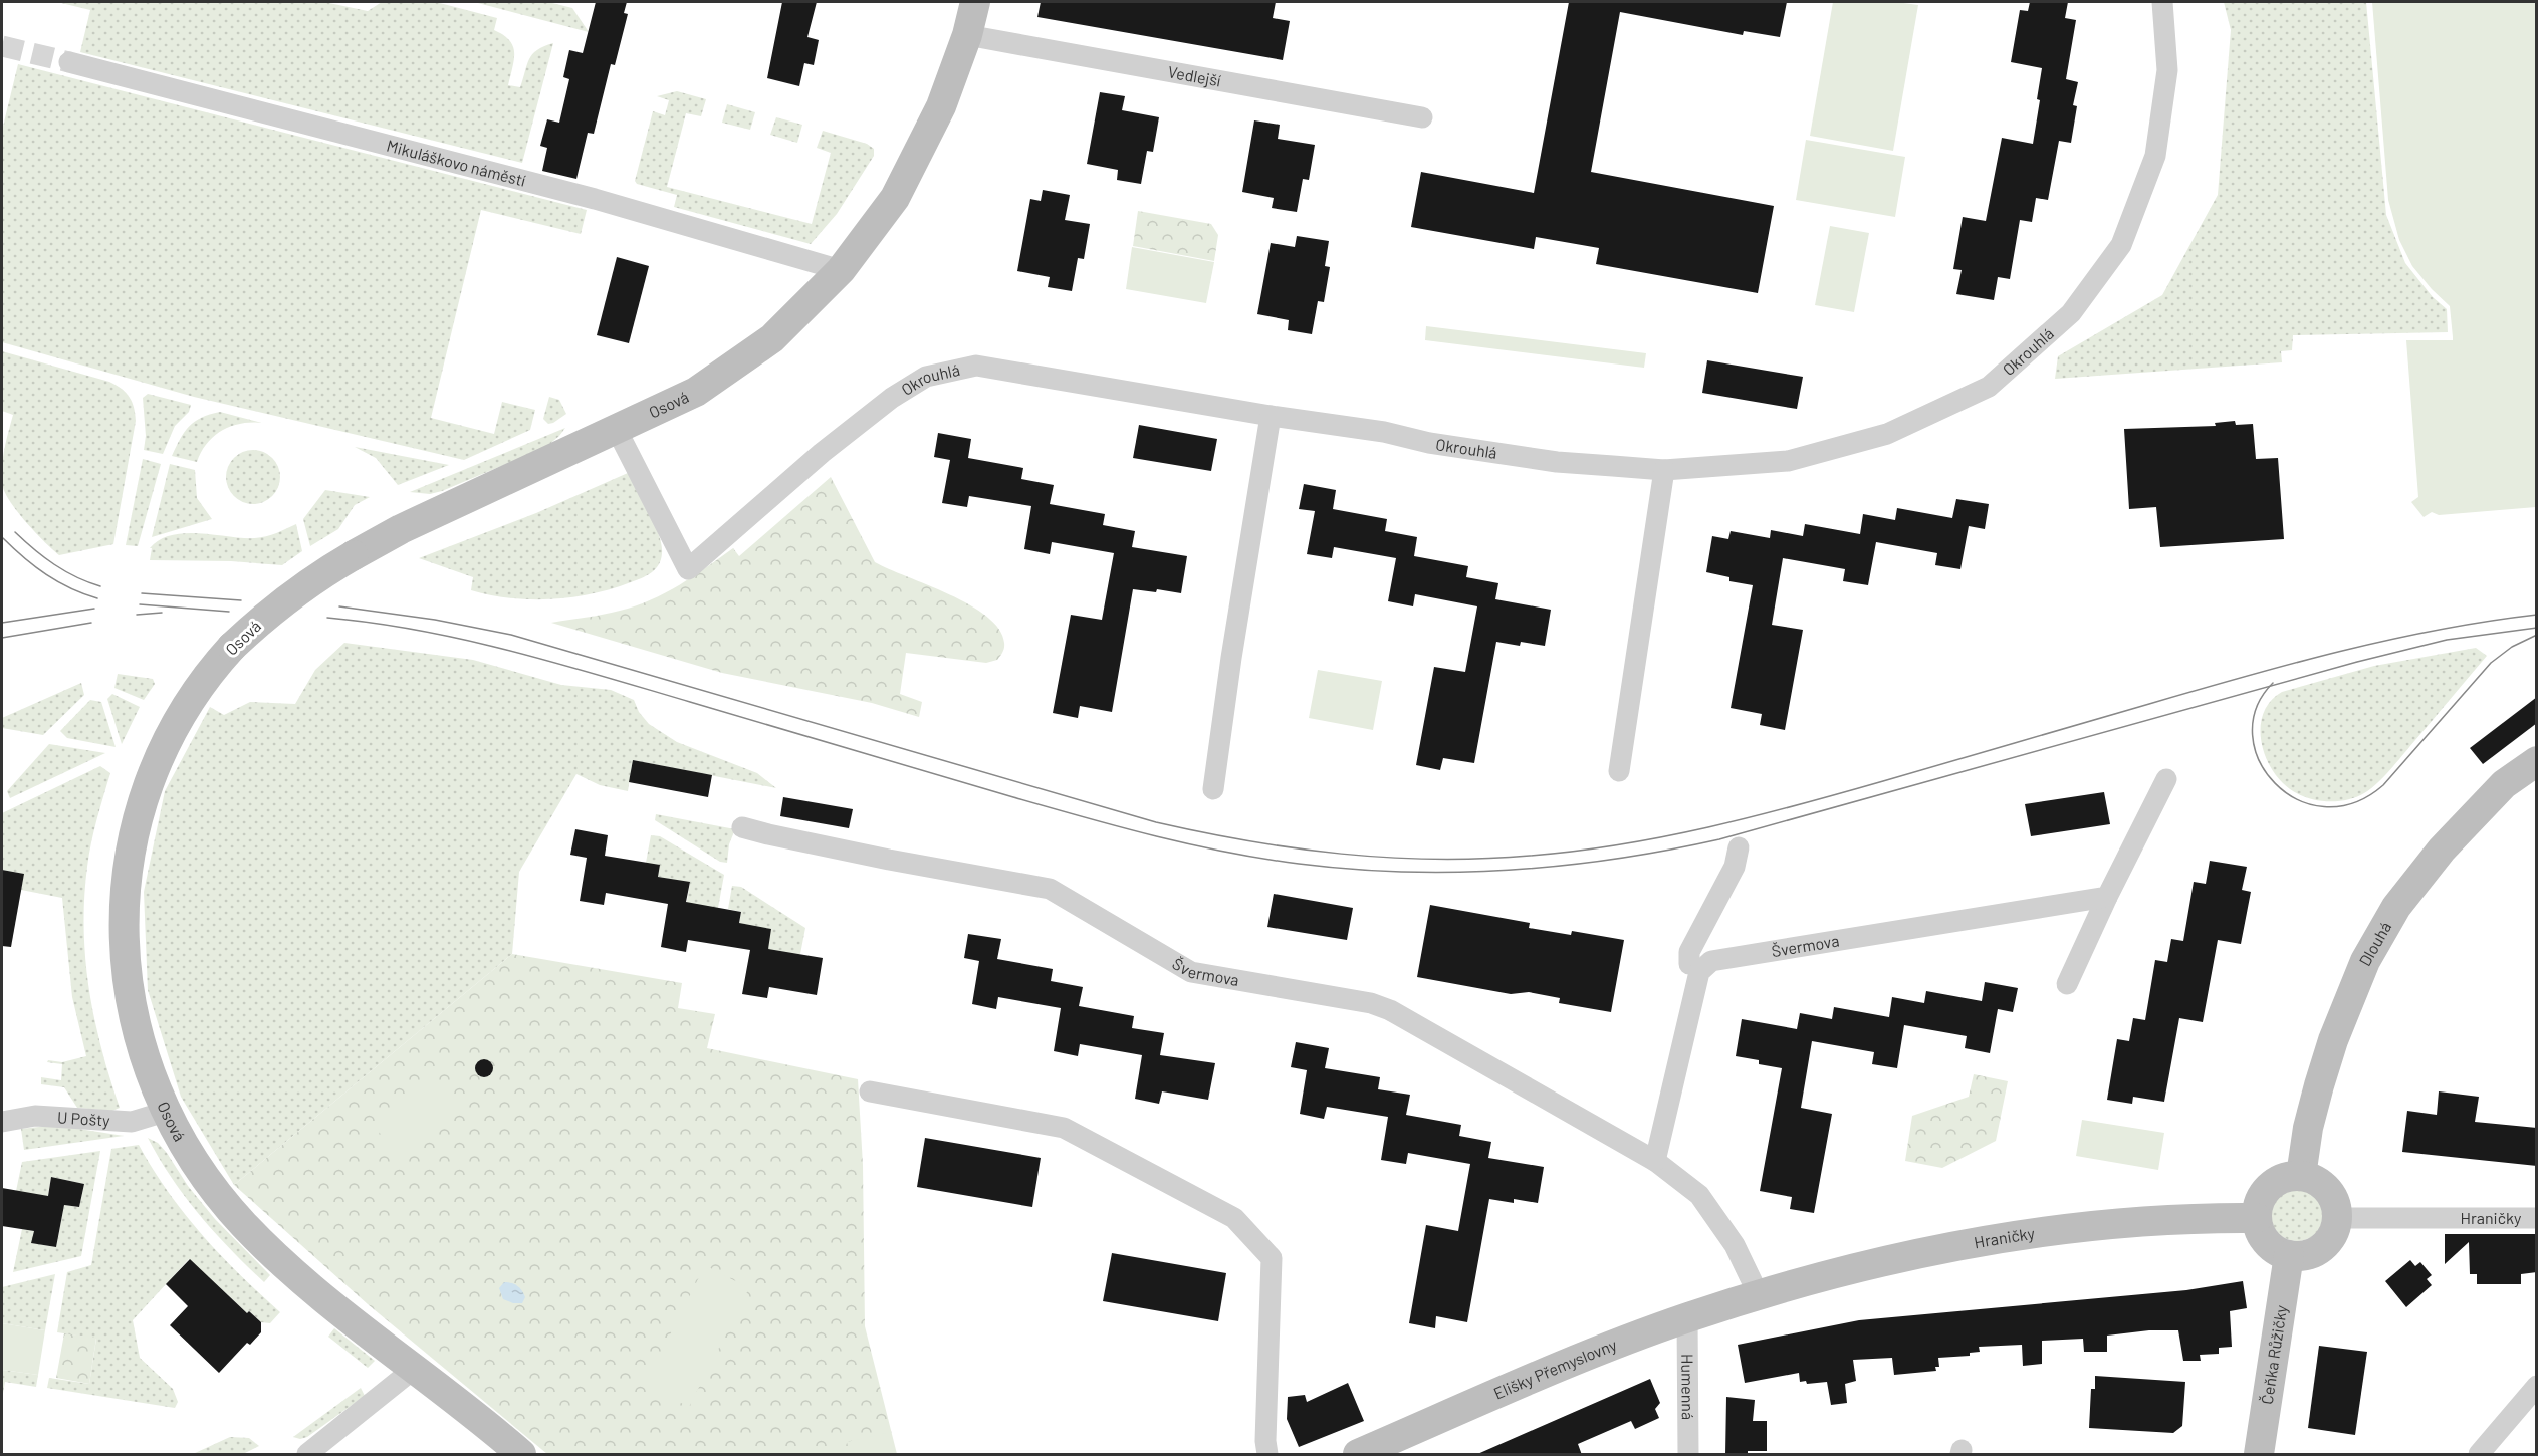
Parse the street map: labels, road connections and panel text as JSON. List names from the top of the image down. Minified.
{"streets":{"street":["Vedlejší","Mikuláškovo náměstí","Okrouhlá","Osová","Dlouhá","Švermova","U Pošty","Hraničky","Čeňka Růžičky","Elišky Přemyslovny","Humenná"]},"crossings":[["Vedlejší","Osová"],["Mikuláškovo náměstí","Osová"],["Okrouhlá","Osová"],["Osová","U Pošty"],["Dlouhá","Hraničky"],["Dlouhá","Čeňka Růžičky"],["Švermova","Hraničky"],["Švermova","Elišky Přemyslovny"],["Hraničky","Čeňka Růžičky"],["Hraničky","Elišky Přemyslovny"],["Elišky Přemyslovny","Humenná"]]}
